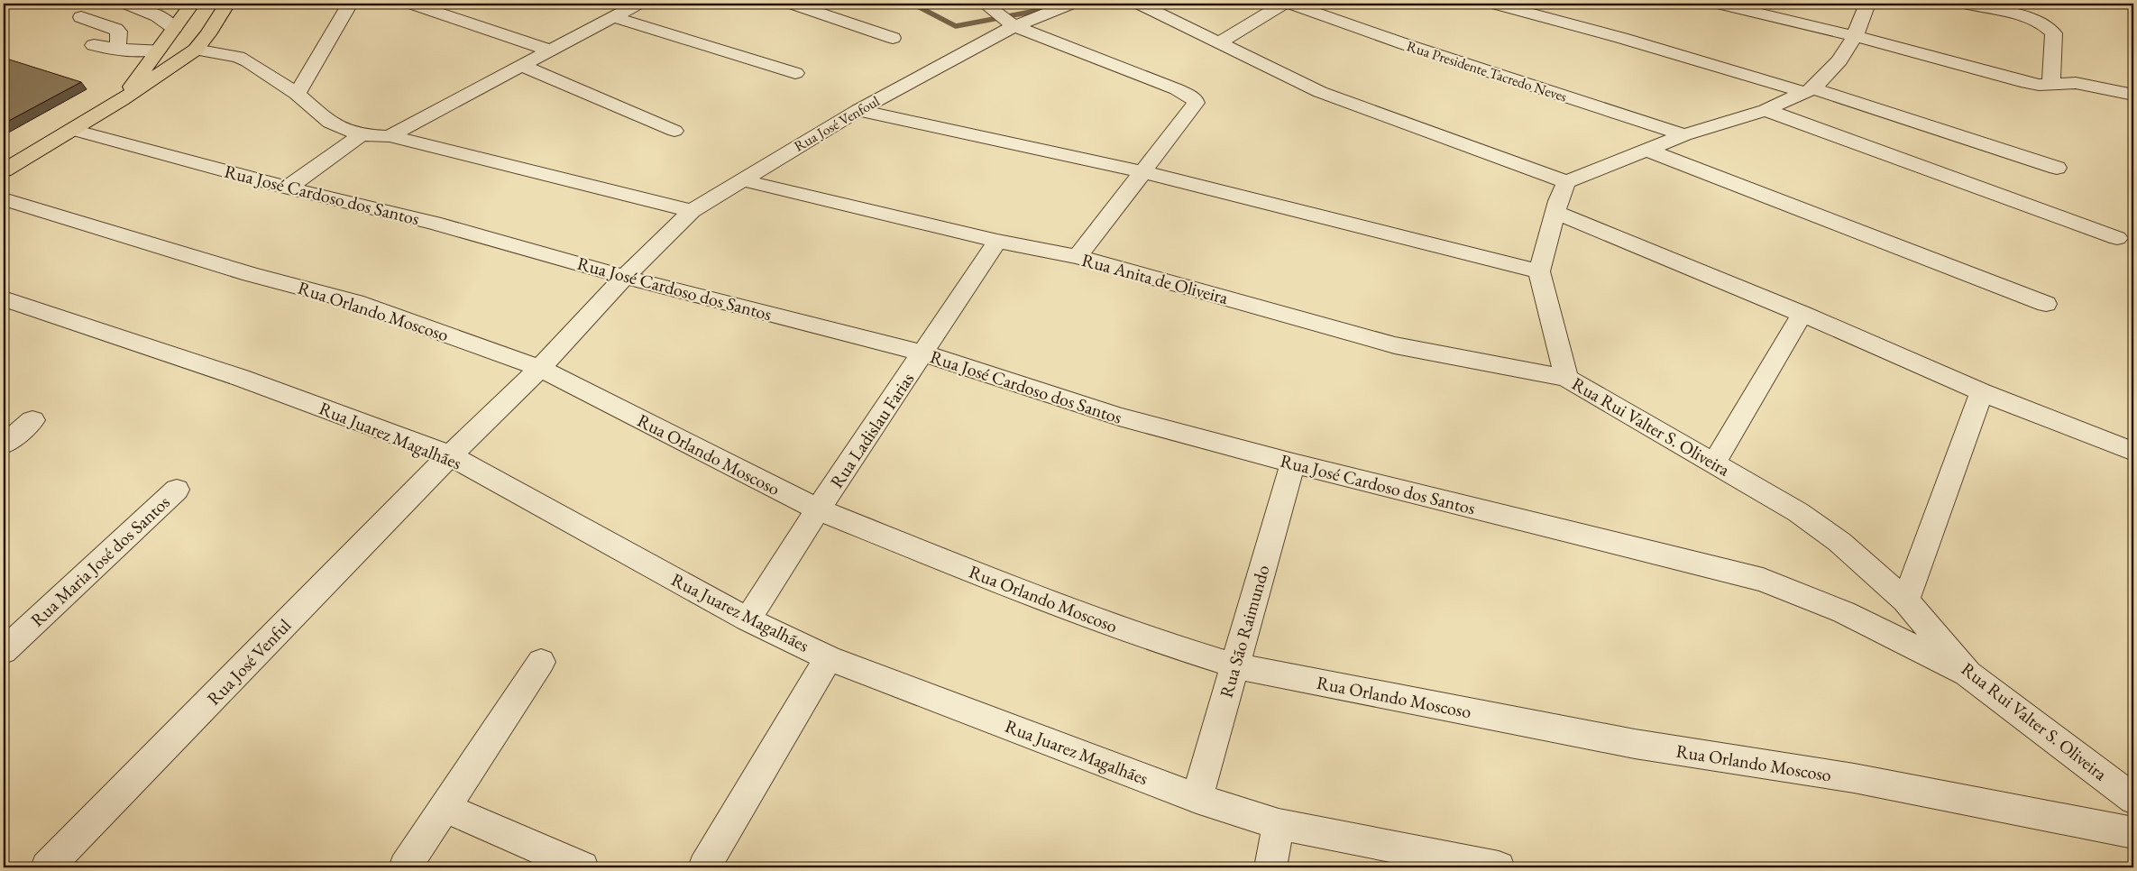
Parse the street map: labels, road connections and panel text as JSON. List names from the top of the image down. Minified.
{"streets":{"street":["Rua Presidente Tacredo Neves","Rua José Venfoul","Rua José Cardoso dos Santos","Rua Anita de Oliveira","Rua Orlando Moscoso","Rua Rui Valter S. Oliveira","Rua Ladislau Farias","Rua Juarez Magalhães","Rua Maria José dos Santos","Rua São Raimundo","Rua José Venful"]},"crossings":[["Rua José Venfoul","Rua José Cardoso dos Santos"],["Rua José Venfoul","Rua Anita de Oliveira"],["Rua José Venfoul","Rua Orlando Moscoso"],["Rua José Venfoul","Rua José Venful"],["Rua José Cardoso dos Santos","Rua Rui Valter S. Oliveira"],["Rua José Cardoso dos Santos","Rua Ladislau Farias"],["Rua José Cardoso dos Santos","Rua São Raimundo"],["Rua Anita de Oliveira","Rua Rui Valter S. Oliveira"],["Rua Anita de Oliveira","Rua Ladislau Farias"],["Rua Orlando Moscoso","Rua Ladislau Farias"],["Rua Orlando Moscoso","Rua São Raimundo"],["Rua Orlando Moscoso","Rua José Venful"],["Rua Ladislau Farias","Rua Juarez Magalhães"],["Rua Juarez Magalhães","Rua São Raimundo"],["Rua Juarez Magalhães","Rua José Venful"]]}
